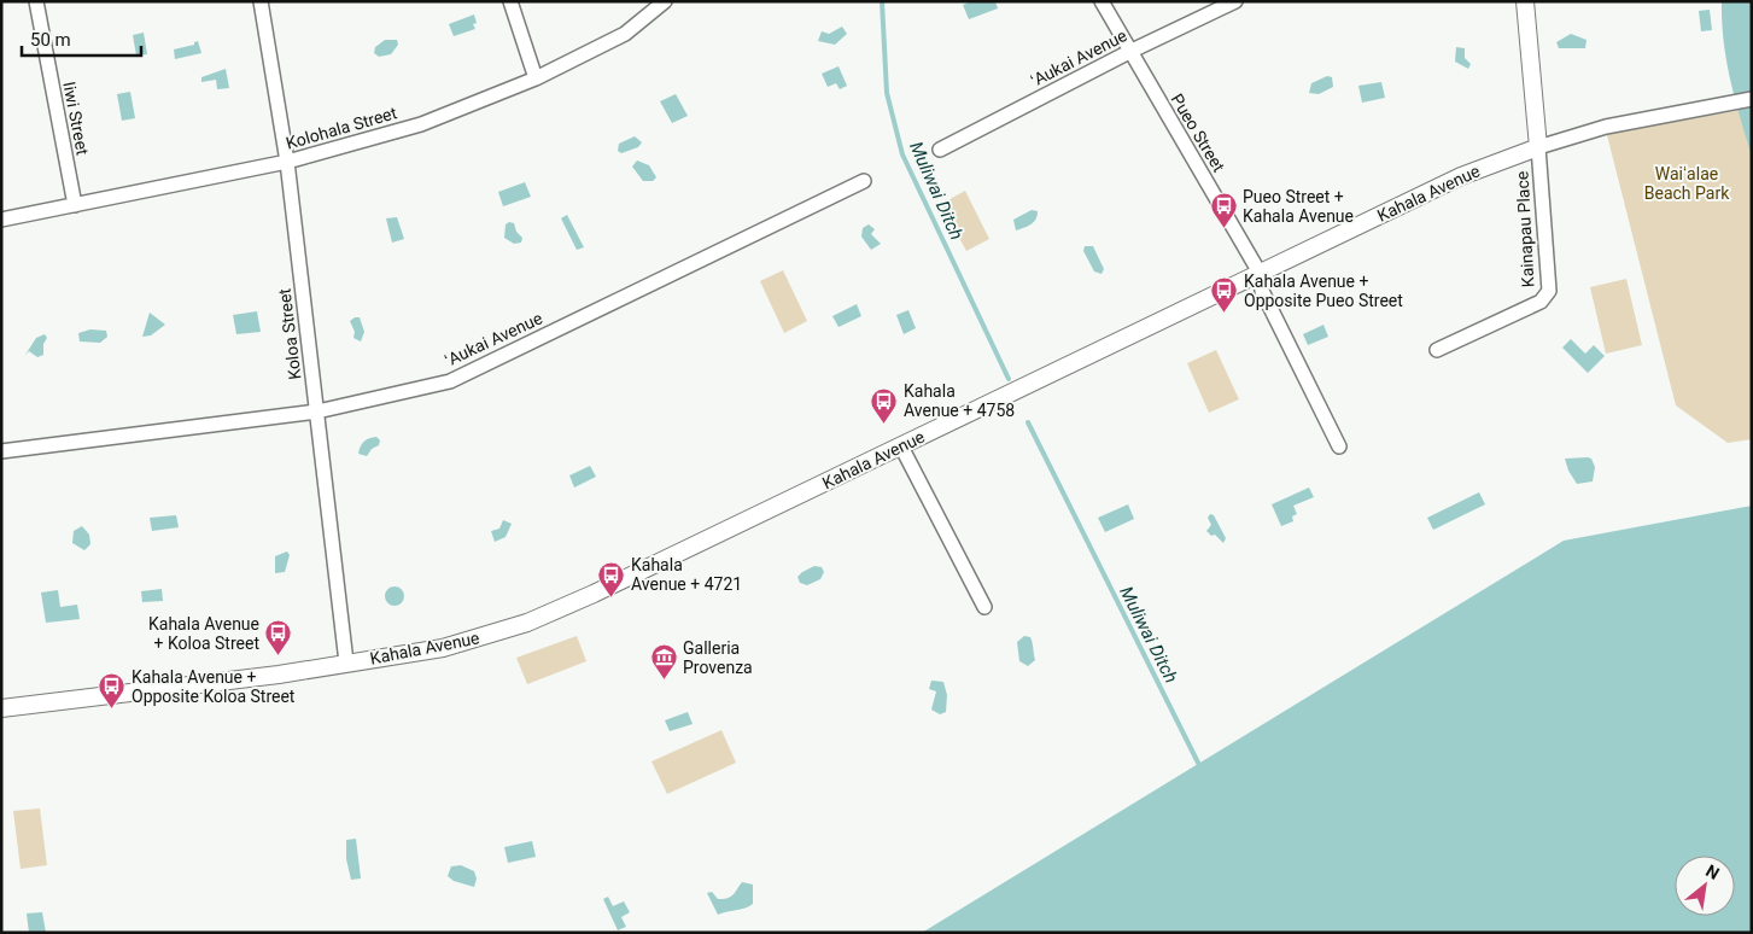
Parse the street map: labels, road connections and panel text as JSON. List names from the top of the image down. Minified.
{"streets":{"street":["ʻAukai Avenue","Iiwi Street","Kolohala Street","Pueo Street","Kahala Avenue","Kainapau Place","Koloa Street"]},"crossings":[["ʻAukai Avenue","Pueo Street"],["ʻAukai Avenue","Koloa Street"],["Iiwi Street","Kolohala Street"],["Kolohala Street","Koloa Street"],["Pueo Street","Kahala Avenue"],["Kahala Avenue","Kainapau Place"],["Kahala Avenue","Koloa Street"]],"water":["Muliwai Ditch"],"parks":["Waiʻalae Beach Park"],"places":{"bus stop":["Pueo Street + Kahala Avenue","Kahala Avenue + Opposite Pueo Street","Kahala Avenue + 4758","Kahala Avenue + 4721","Kahala Avenue + Koloa Street","Kahala Avenue + Opposite Koloa Street"],"museum":["Galleria Provenza"]},"scale_bar":"50 m","north":"top right"}
